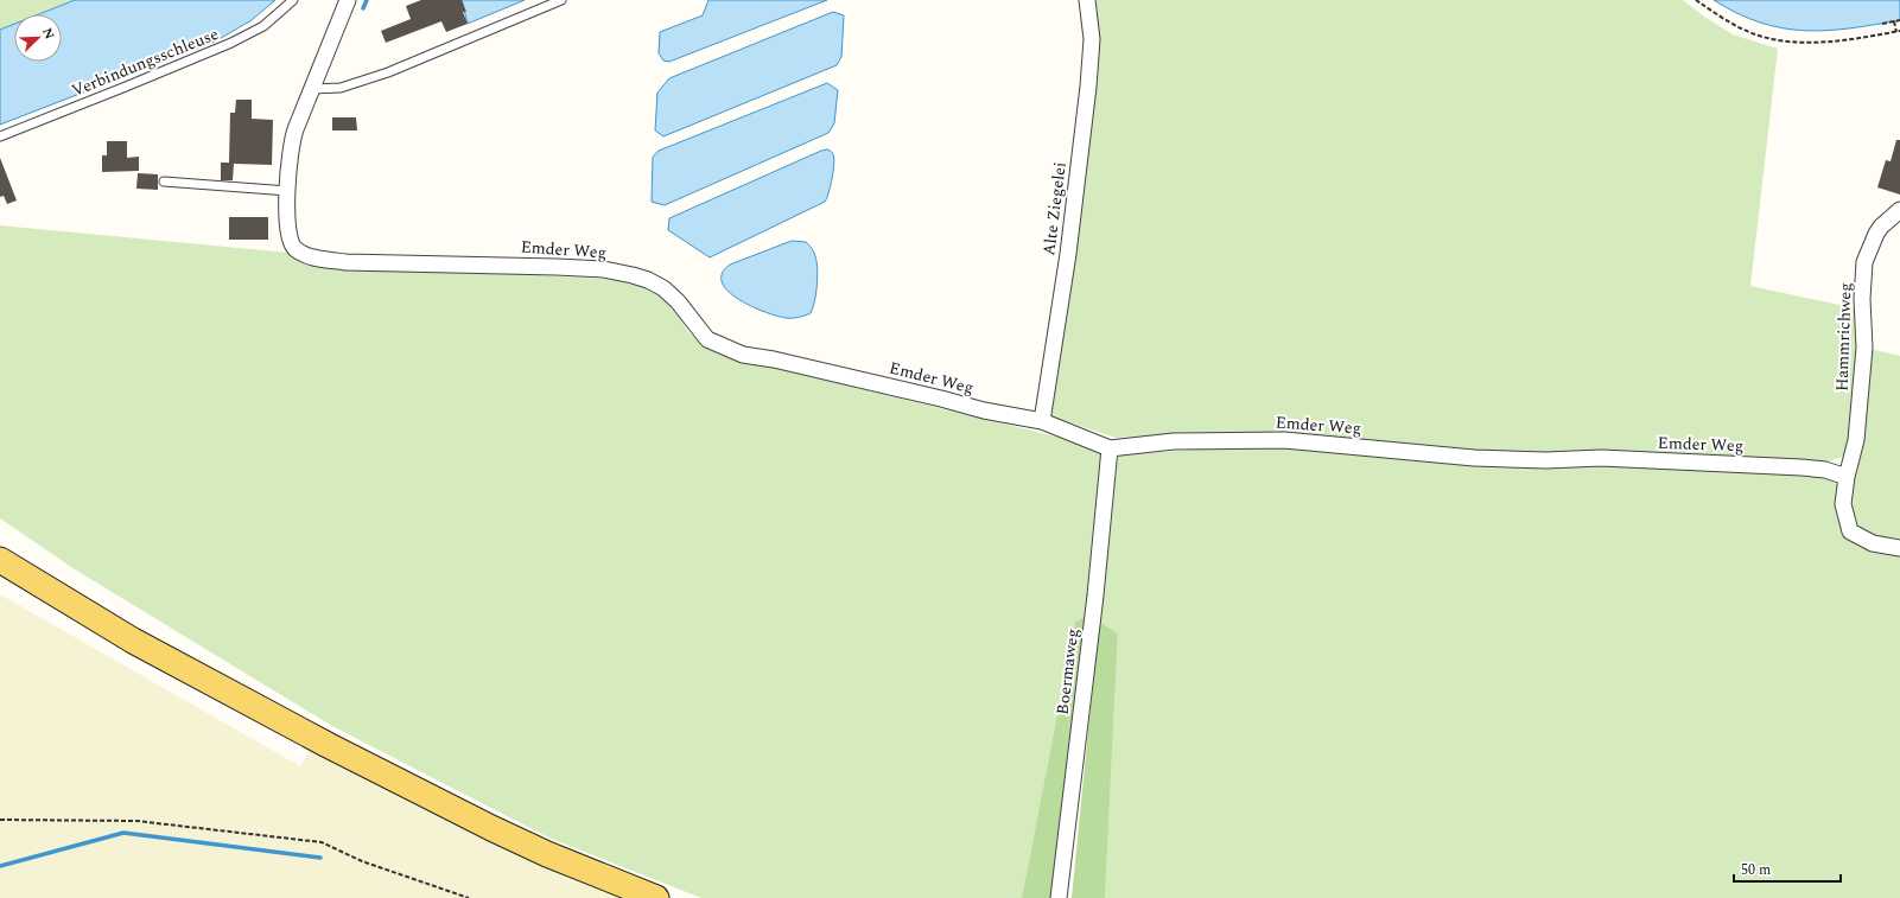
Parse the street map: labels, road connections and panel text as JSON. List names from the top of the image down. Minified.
{"streets":{"street":["Alte Ziegelei","Emder Weg","Hammrichweg","Boermaweg"],"lane":["Verbindungsschleuse"]},"crossings":[["Alte Ziegelei","Emder Weg"],["Emder Weg","Hammrichweg"],["Emder Weg","Boermaweg"]],"scale_bar":"50 m","north":"top right"}
